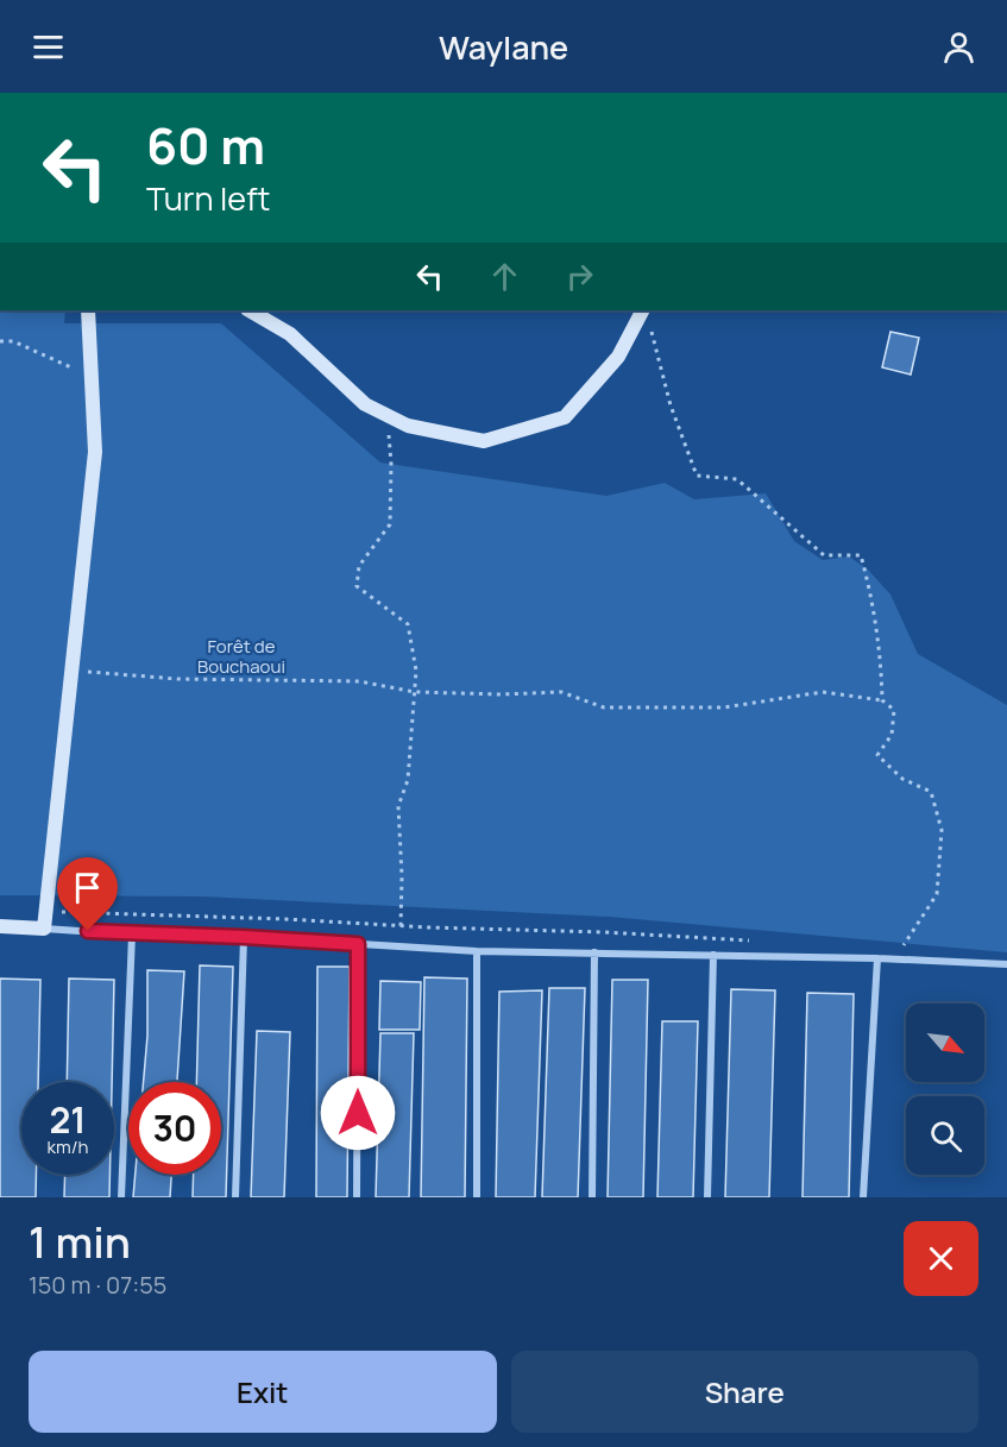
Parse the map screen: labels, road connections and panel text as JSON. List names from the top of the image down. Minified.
{"parks":["Forêt de Bouchaoui"],"north":"bottom right","page":{"header":"Waylane","turn":["60 m","Turn left"],"speed":"21 km/h","limit":"30","heading":["1 min","150 m · 07:55"],"buttons":["Exit","Share"]}}
